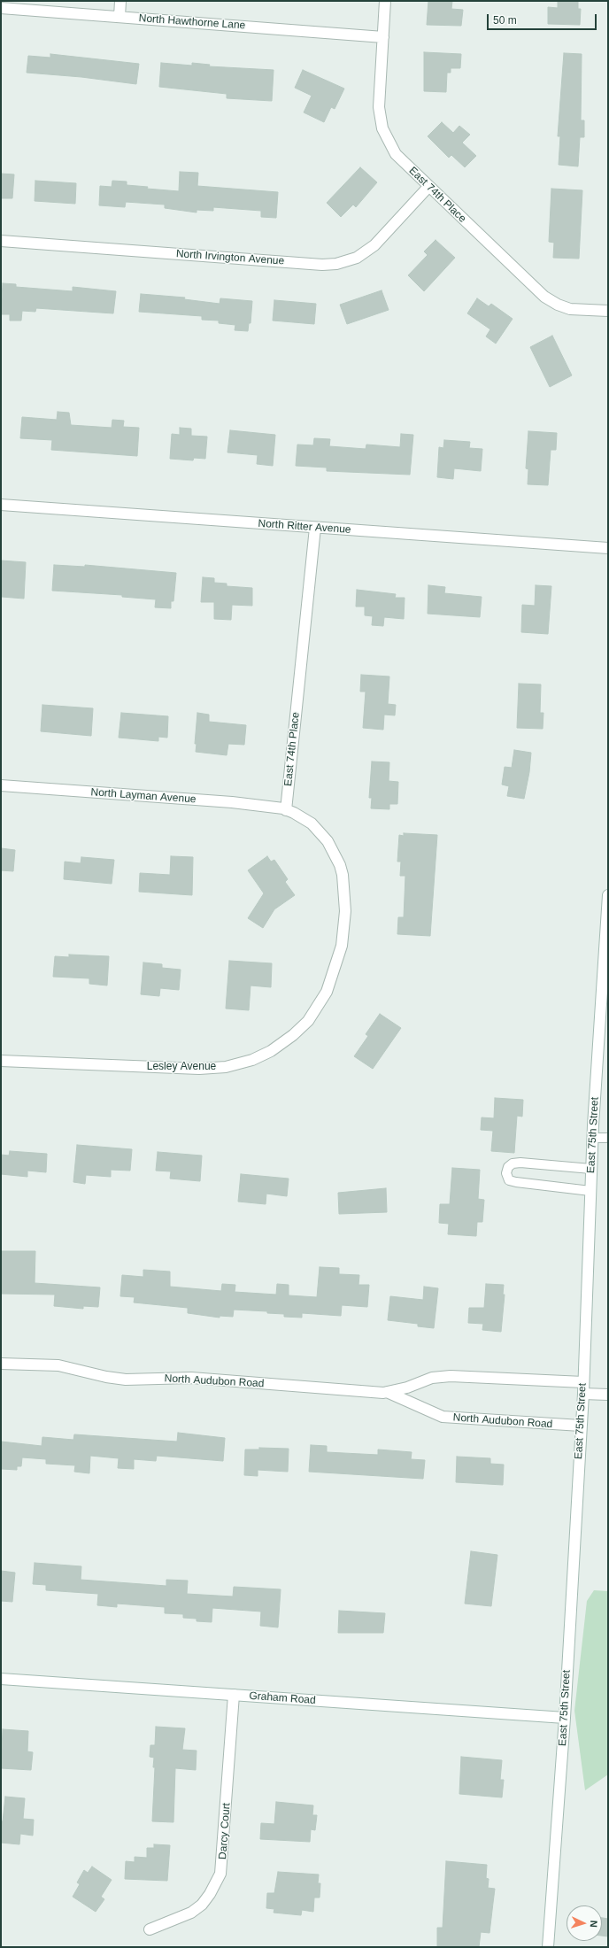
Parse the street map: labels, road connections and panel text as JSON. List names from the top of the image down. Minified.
{"streets":{"street":["North Hawthorne Lane","East 74th Place","North Irvington Avenue","North Ritter Avenue","North Layman Avenue","Lesley Avenue","East 75th Street","North Audubon Road","Graham Road","Darcy Court"]},"crossings":[["North Hawthorne Lane","East 74th Place"],["East 74th Place","North Irvington Avenue"],["East 74th Place","North Ritter Avenue"],["East 74th Place","North Layman Avenue"],["East 74th Place","Lesley Avenue"],["North Layman Avenue","Lesley Avenue"],["East 75th Street","North Audubon Road"],["East 75th Street","Graham Road"],["Graham Road","Darcy Court"]],"scale_bar":"50 m","north":"right"}
